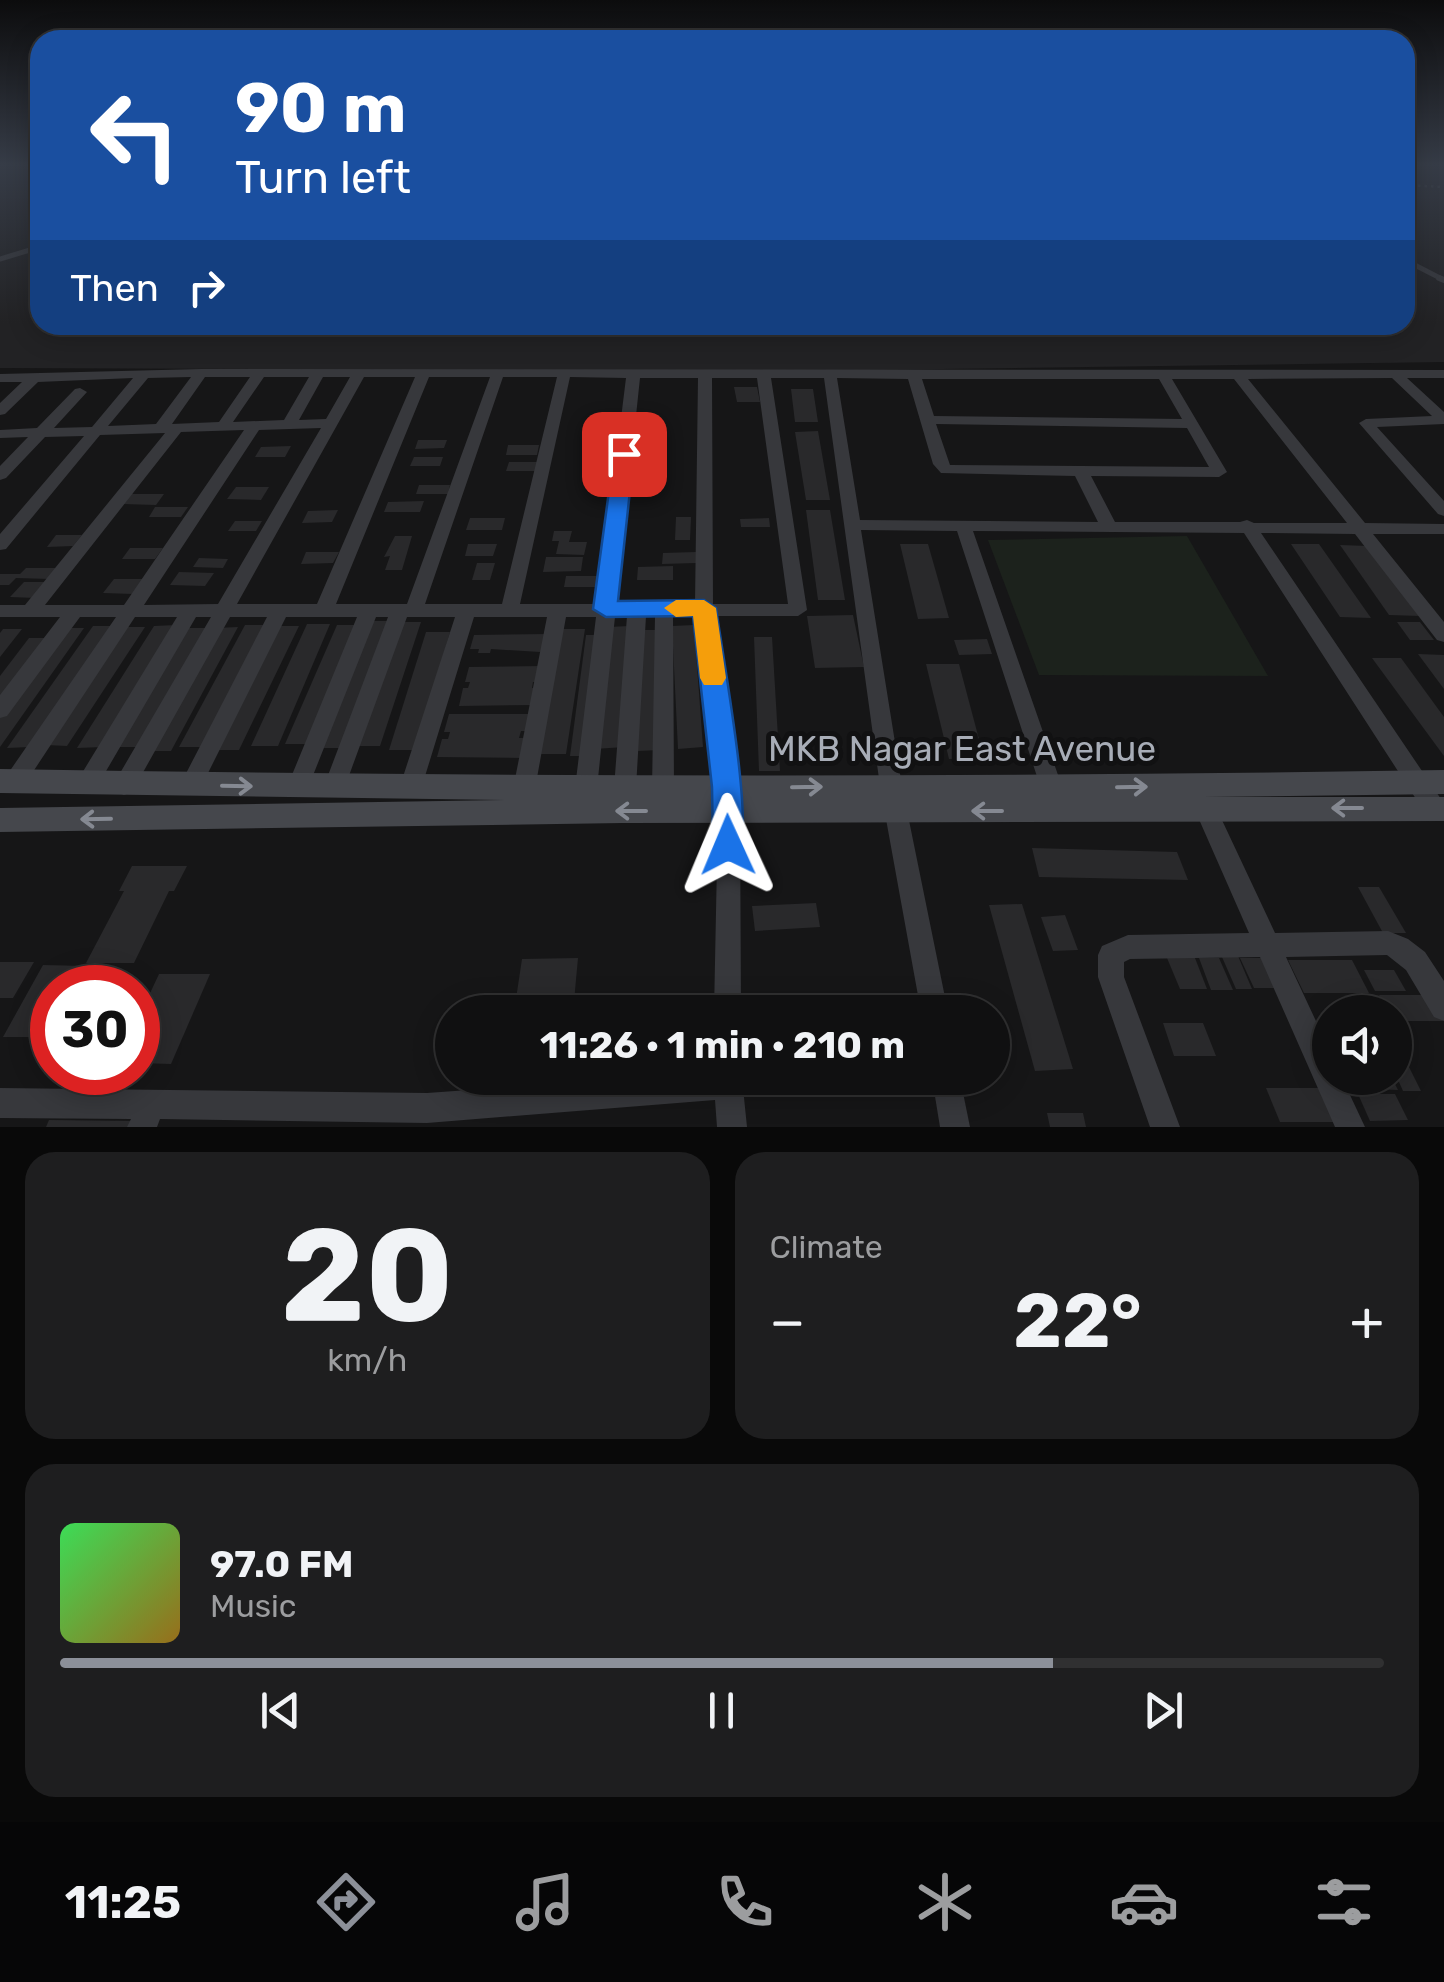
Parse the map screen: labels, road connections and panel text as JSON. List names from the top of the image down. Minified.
{"streets":{"main road":["MKB Nagar East Avenue"]},"page":{"turn":["90 m","Turn left"],"then":"Then","limit":"30","trip":"11:26 · 1 min · 210 m","tile":[["20","km/h"],"Climate"],"heat":["−","22°","+"],"song":["97.0 FM","Music"],"tabs":"11:25"}}
